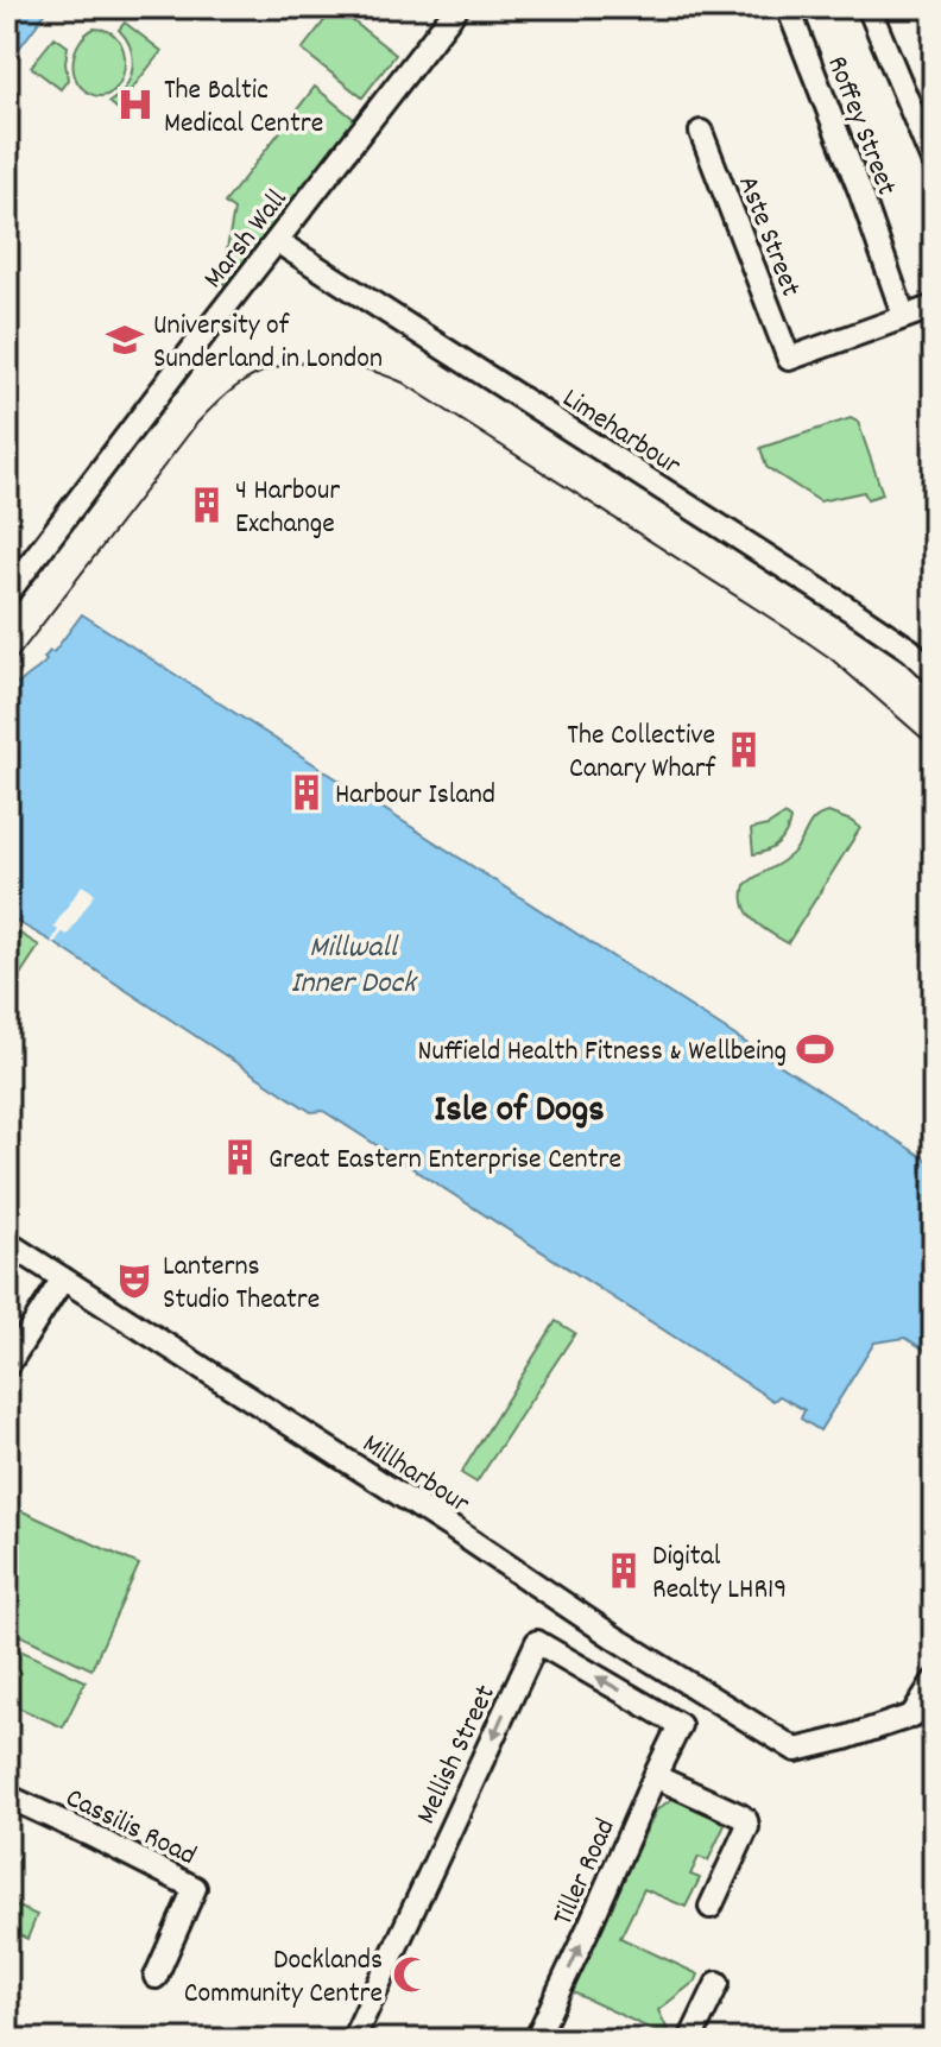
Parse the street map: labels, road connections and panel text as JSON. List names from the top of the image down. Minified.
{"streets":{"street":["Roffey Street","Aste Street","Marsh Wall","Limeharbour","Millharbour","Mellish Street","Cassilis Road","Tiller Road"]},"crossings":[["Roffey Street","Aste Street"],["Marsh Wall","Limeharbour"],["Mellish Street","Tiller Road"]],"one_way":["Tiller Road"],"districts":["Isle of Dogs"],"water":["Millwall Inner Dock"],"places":{"hospital":["The Baltic Medical Centre"],"school or university":["University of Sunderland in London"],"building":["4 Harbour Exchange","The Collective Canary Wharf","Harbour Island","Great Eastern Enterprise Centre","Digital Realty LHR19"],"sports":["Nuffield Health Fitness & Wellbeing"],"theatre":["Lanterns Studio Theatre"],"mosque":["Docklands Community Centre"]}}
